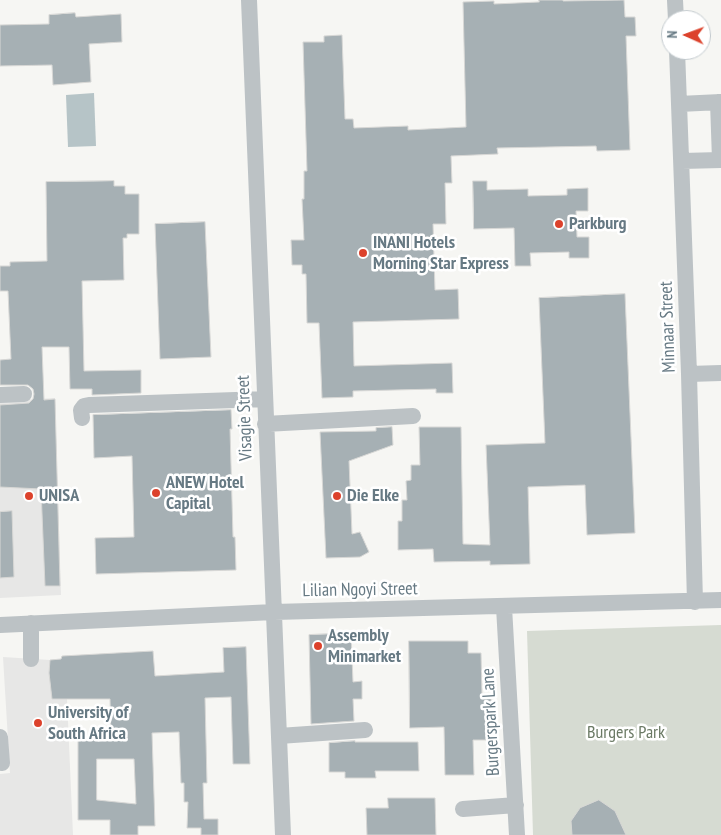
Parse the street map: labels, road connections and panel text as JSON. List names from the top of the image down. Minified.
{"streets":{"street":["Minnaar Street","Visagie Street","Lilian Ngoyi Street","Burgerspark Lane"]},"crossings":[["Minnaar Street","Lilian Ngoyi Street"],["Visagie Street","Lilian Ngoyi Street"],["Lilian Ngoyi Street","Burgerspark Lane"]],"parks":["Burgers Park"],"places":["Parkburg","INANI Hotels Morning Star Express","ANEW Hotel Capital","UNISA","Die Elke","Assembly Minimarket","University of South Africa"],"north":"left"}
